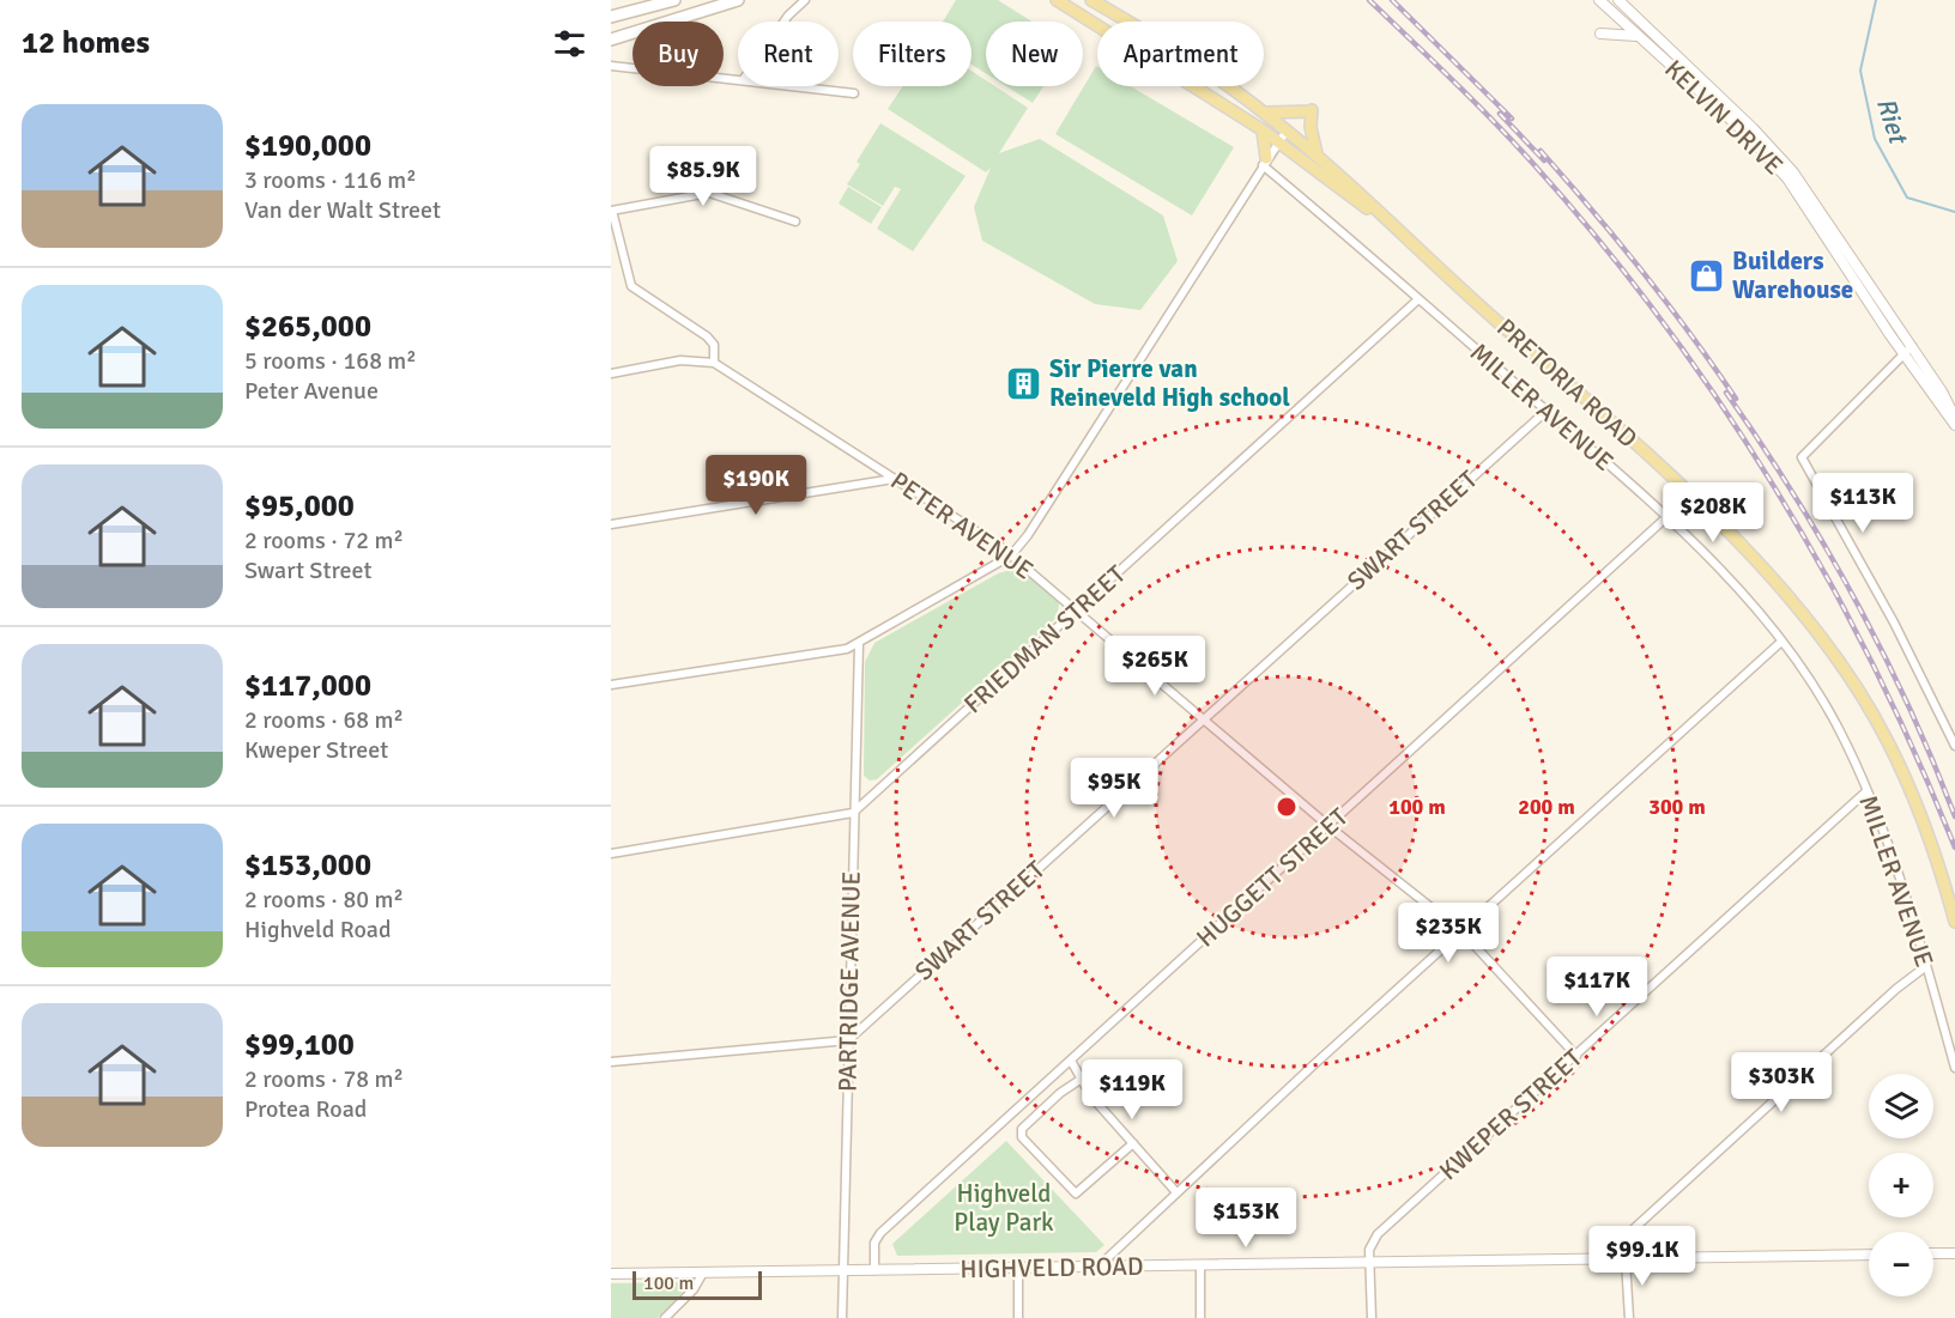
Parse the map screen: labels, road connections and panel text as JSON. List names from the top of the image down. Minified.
{"streets":{"main road":["PRETORIA ROAD"],"street":["KELVIN DRIVE","MILLER AVENUE","PETER AVENUE","SWART STREET","FRIEDMAN STREET","HUGGETT STREET","PARTRIDGE AVENUE","KWEPER STREET","HIGHVELD ROAD"]},"crossings":[["PRETORIA ROAD","HUGGETT STREET"],["MILLER AVENUE","SWART STREET"],["MILLER AVENUE","FRIEDMAN STREET"],["MILLER AVENUE","HUGGETT STREET"],["MILLER AVENUE","KWEPER STREET"],["PETER AVENUE","SWART STREET"],["PETER AVENUE","FRIEDMAN STREET"],["PETER AVENUE","HUGGETT STREET"],["PETER AVENUE","KWEPER STREET"],["SWART STREET","PARTRIDGE AVENUE"],["FRIEDMAN STREET","PARTRIDGE AVENUE"],["HUGGETT STREET","HIGHVELD ROAD"],["PARTRIDGE AVENUE","HIGHVELD ROAD"],["KWEPER STREET","HIGHVELD ROAD"]],"water":["Riet"],"parks":["Highveld Play Park"],"places":{"shop":["Builders Warehouse"],"building":["Sir Pierre van Reineveld High school"]},"scale_bar":"100 m","page":{"heading":"12 homes","chip":["Buy","Rent","Filters","New","Apartment"],"list":[{"name":"$190,000","note":"3 rooms · 116 m² · Van der Walt Street"},{"name":"$265,000","note":"5 rooms · 168 m² · Peter Avenue"},{"name":"$95,000","note":"2 rooms · 72 m² · Swart Street"},{"name":"$117,000","note":"2 rooms · 68 m² · Kweper Street"},{"name":"$153,000","note":"2 rooms · 80 m² · Highveld Road"},{"name":"$99,100","note":"2 rooms · 78 m² · Protea Road"}],"price":["$85.9K","$190K","$113K","$208K","$265K","$95K","$235K","$117K","$303K","$119K","$153K","$99.1K"],"map_buttons":["+","−"],"scale":"100 m"},"rings":["100 m","200 m","300 m"]}
